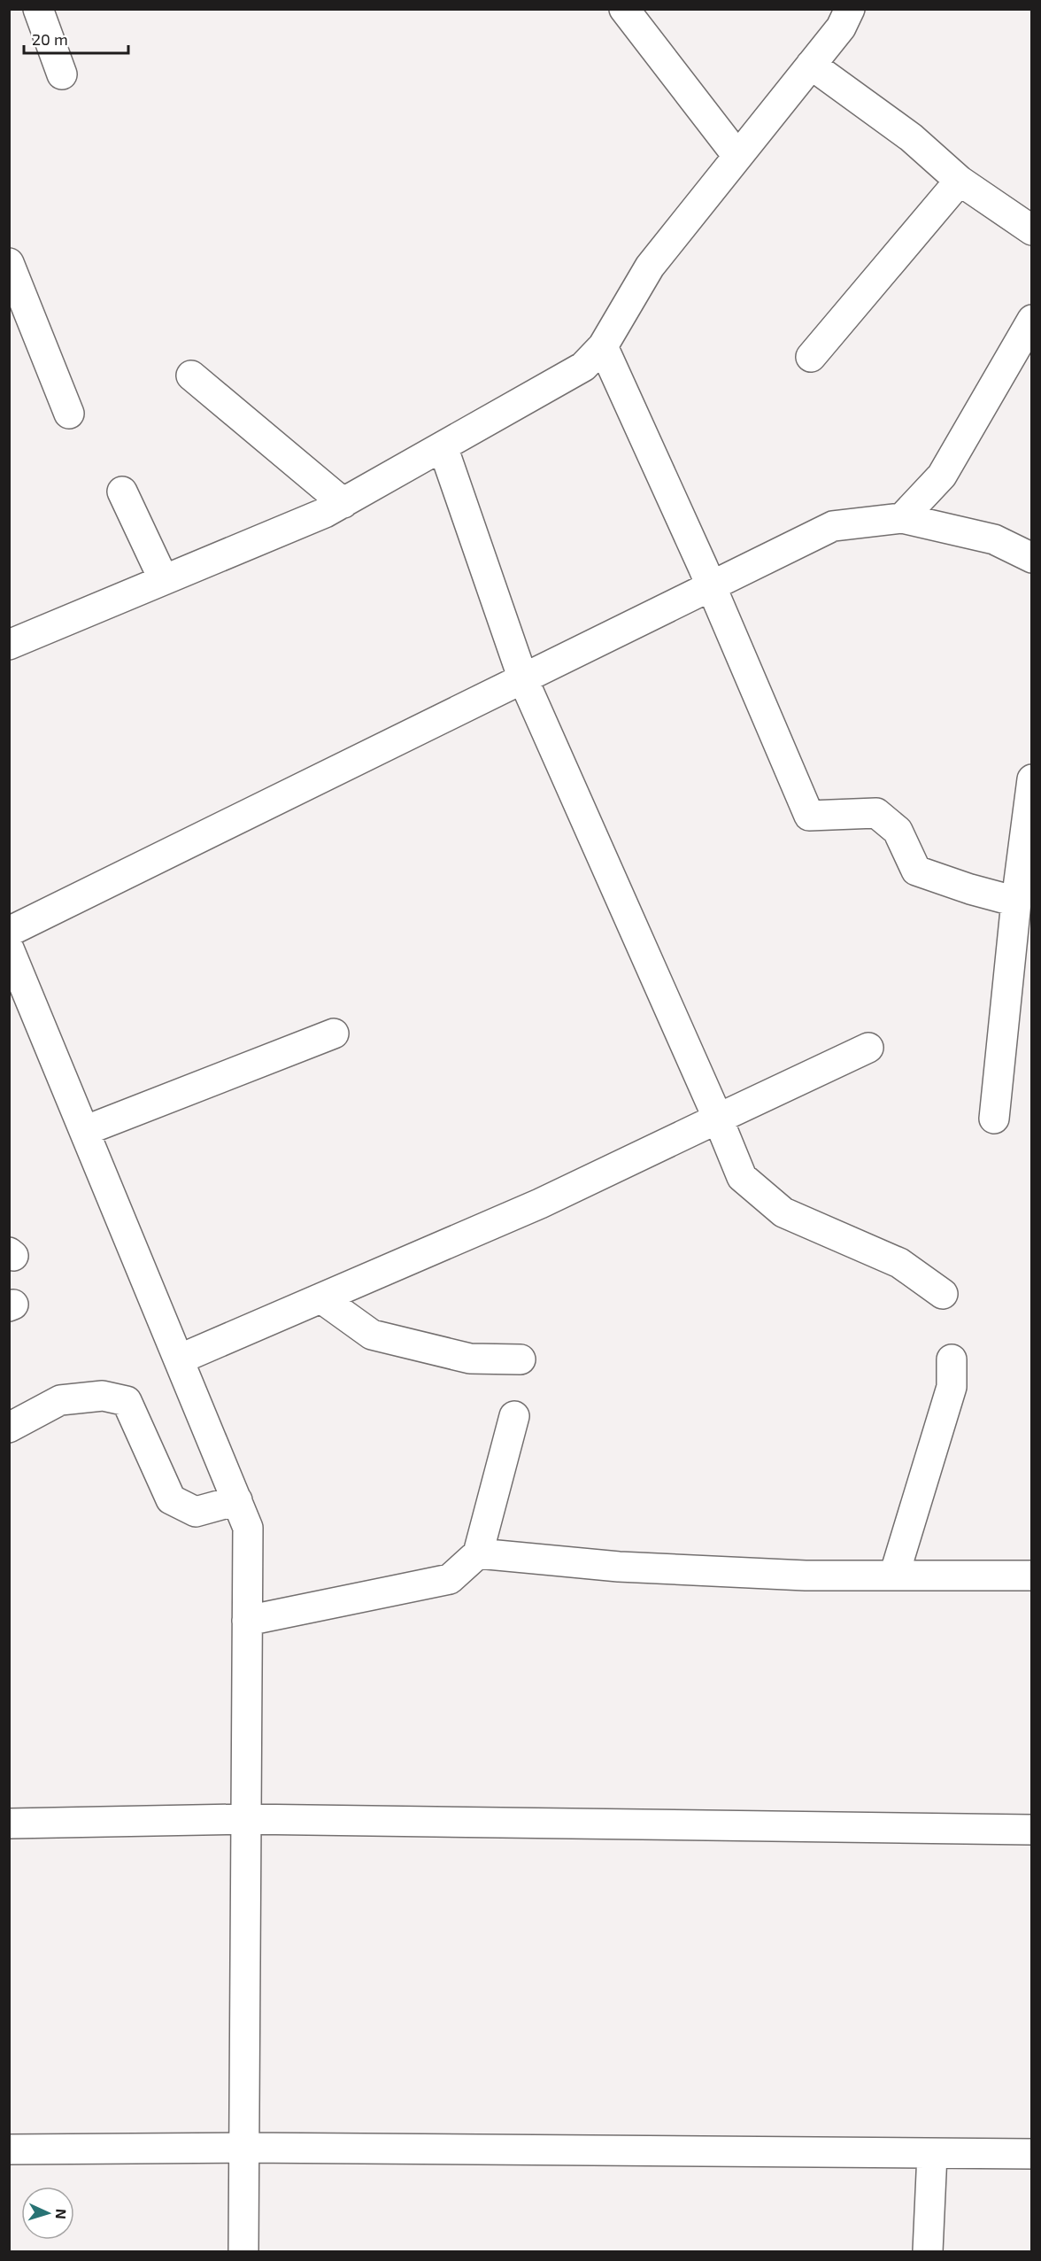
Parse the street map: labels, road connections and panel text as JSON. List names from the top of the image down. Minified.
{"scale_bar":"20 m","north":"right"}
